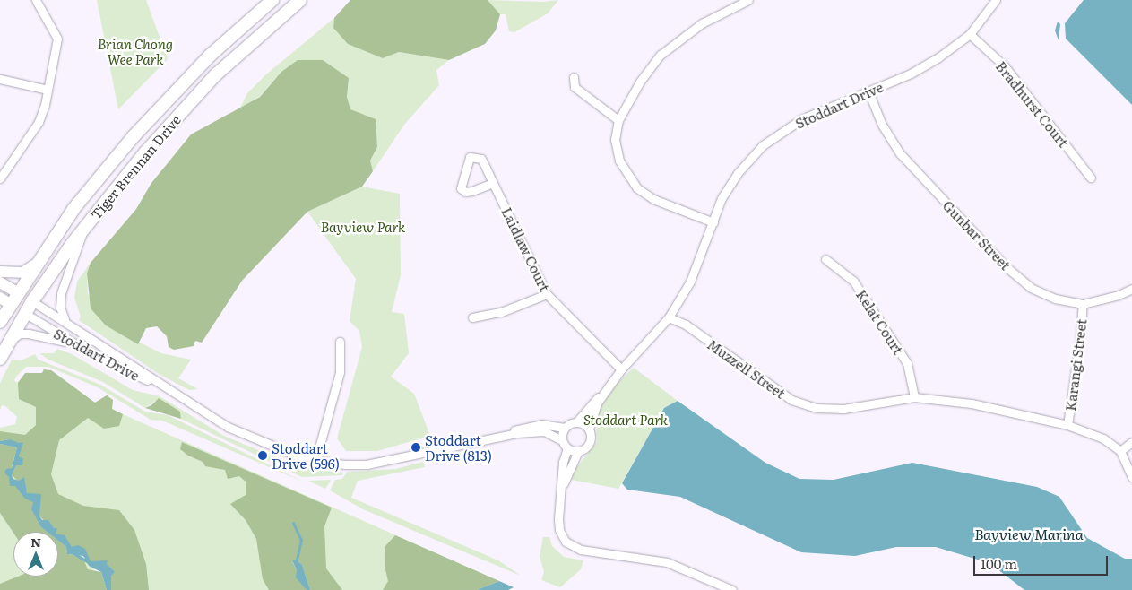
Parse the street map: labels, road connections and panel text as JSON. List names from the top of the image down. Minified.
{"streets":{"main road":["Tiger Brennan Drive"],"street":["Bradhurst Court","Stoddart Drive","Gunbar Street","Laidlaw Court","Kelat Court","Karangi Street","Muzzell Street"]},"crossings":[["Bradhurst Court","Stoddart Drive"],["Stoddart Drive","Tiger Brennan Drive"],["Stoddart Drive","Gunbar Street"],["Stoddart Drive","Laidlaw Court"],["Stoddart Drive","Muzzell Street"],["Gunbar Street","Karangi Street"],["Kelat Court","Muzzell Street"],["Karangi Street","Muzzell Street"]],"water":["Bayview Marina"],"parks":["Brian Chong Wee Park","Bayview Park","Stoddart Park"],"places":["Stoddart Drive (813)","Stoddart Drive (596)"],"scale_bar":"100 m","north":"top"}
